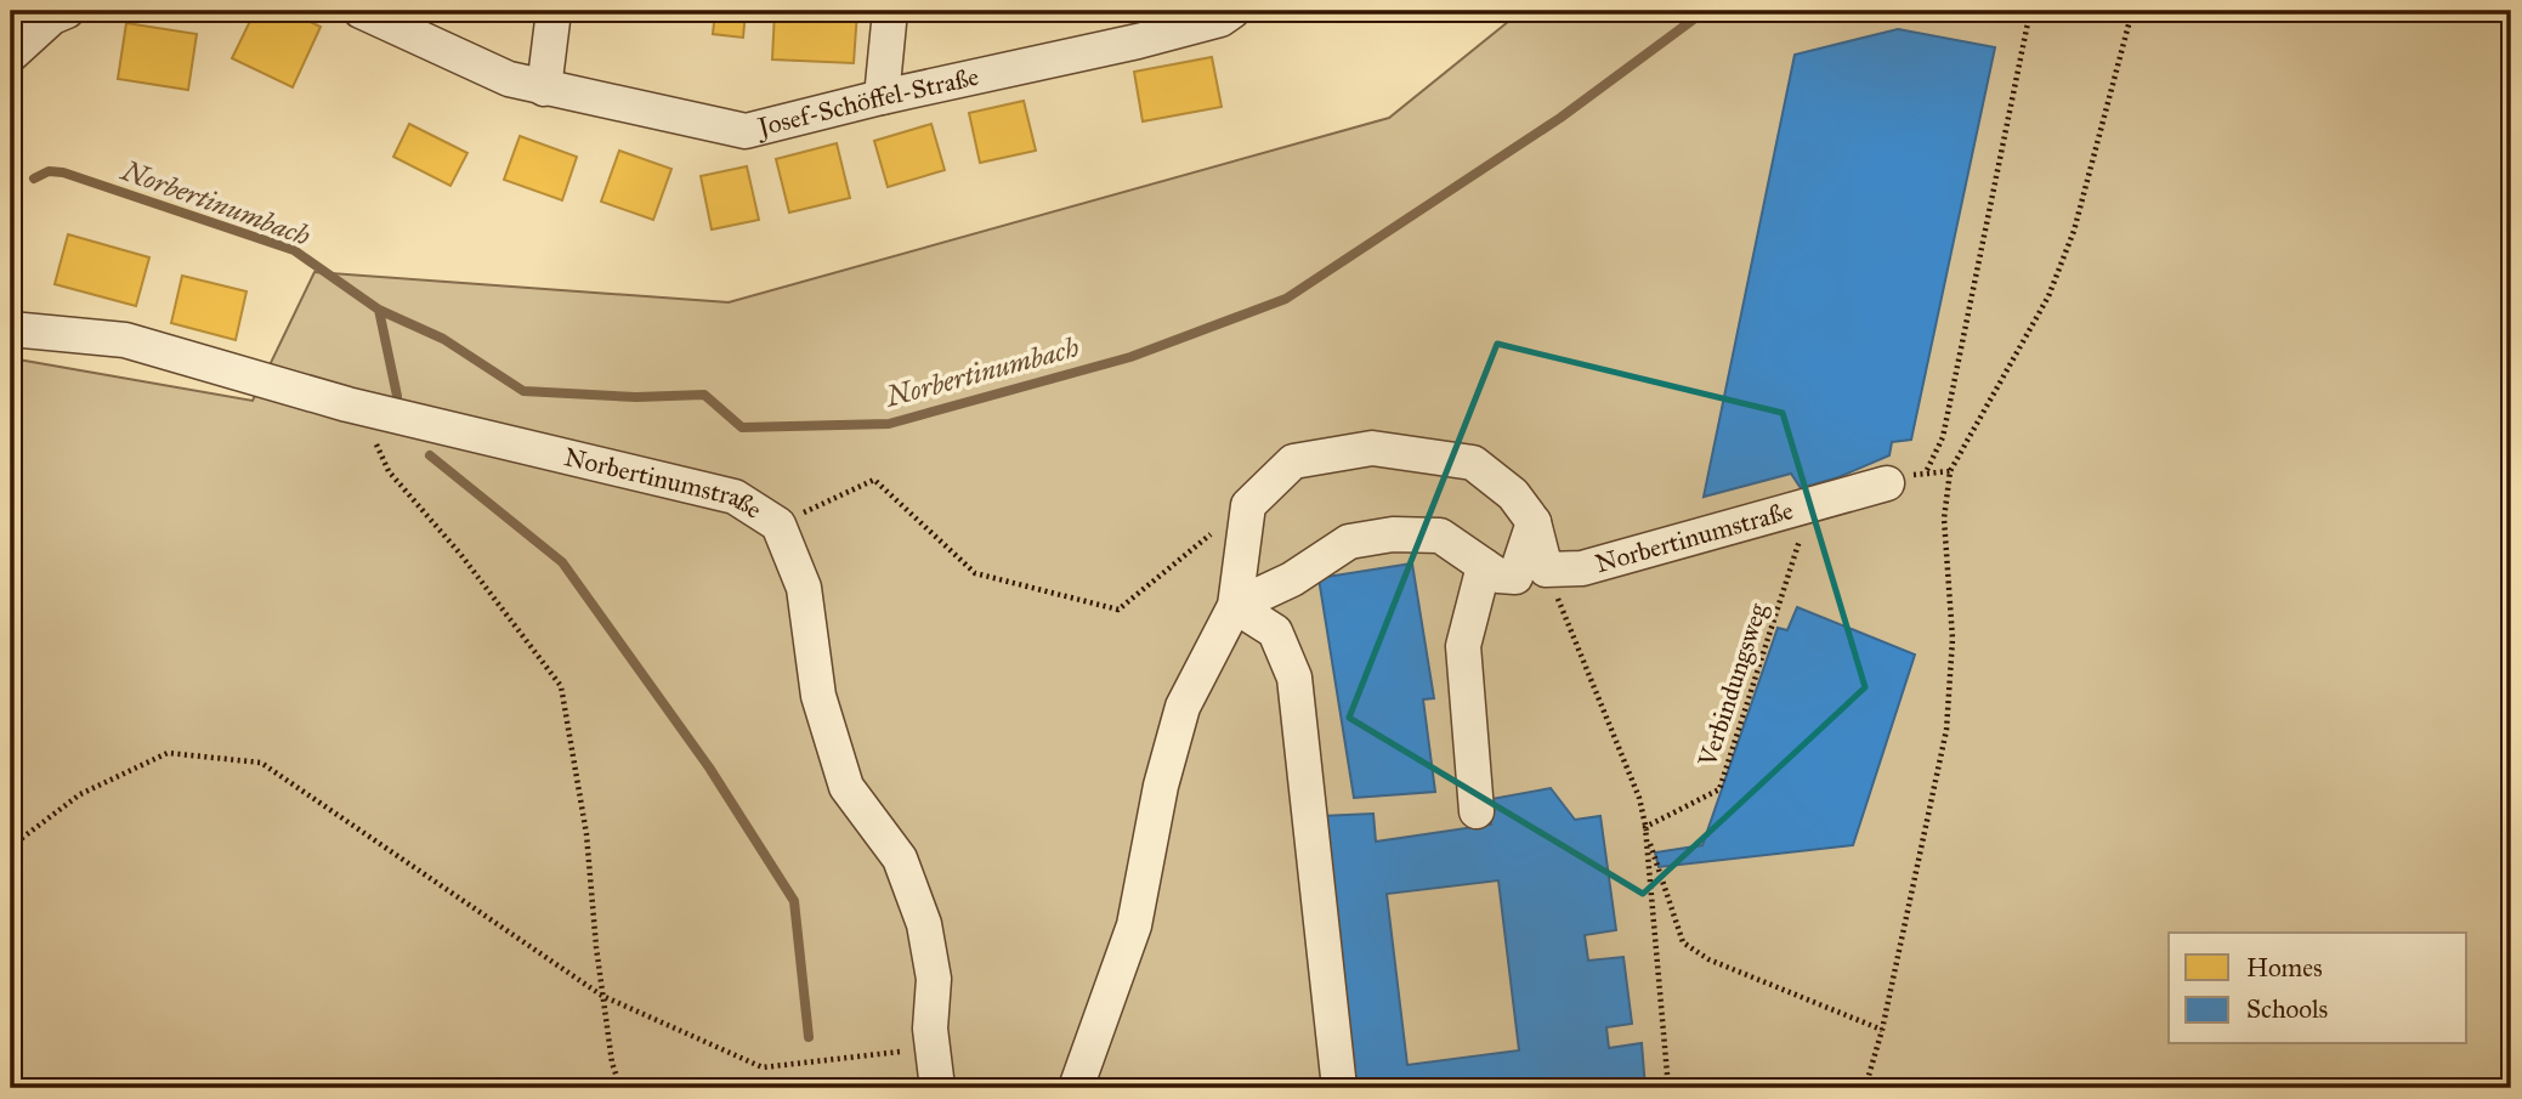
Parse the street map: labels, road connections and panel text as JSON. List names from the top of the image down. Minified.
{"streets":{"street":["Josef-Schöffel-Straße","Norbertinumstraße"],"path":["Verbindungsweg"]},"crossings":[["Norbertinumstraße","Verbindungsweg"]],"water":["Norbertinumbach"],"legend":["Homes","Schools"]}
